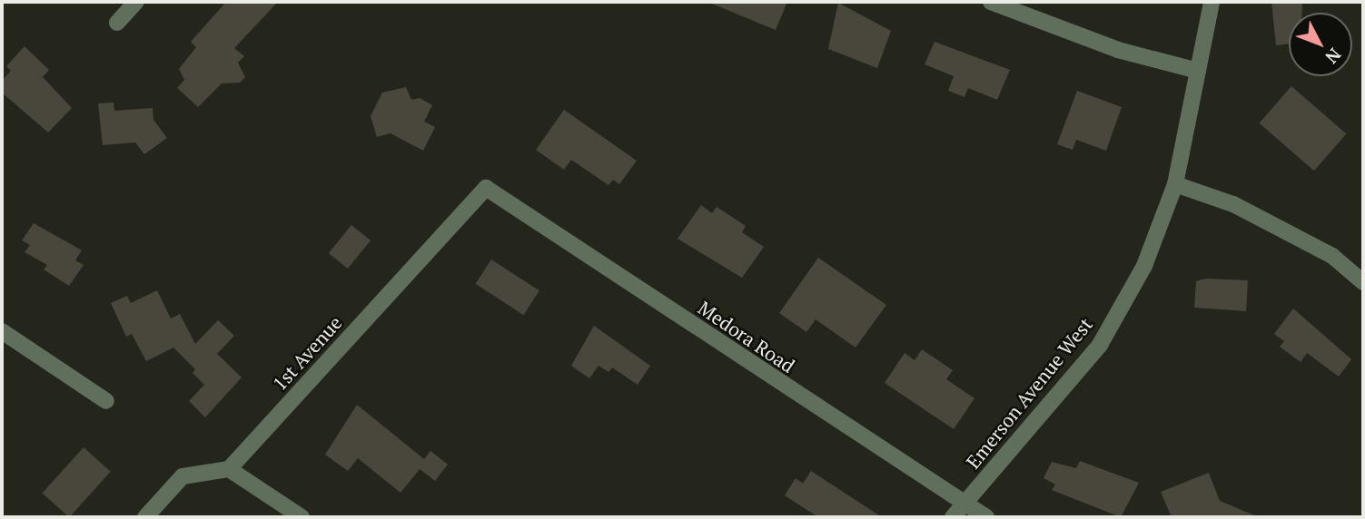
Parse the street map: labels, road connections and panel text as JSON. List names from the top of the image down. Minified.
{"streets":{"street":["Medora Road","1st Avenue","Emerson Avenue West"]},"crossings":[["Medora Road","1st Avenue"],["Medora Road","Emerson Avenue West"]],"north":"bottom right"}
